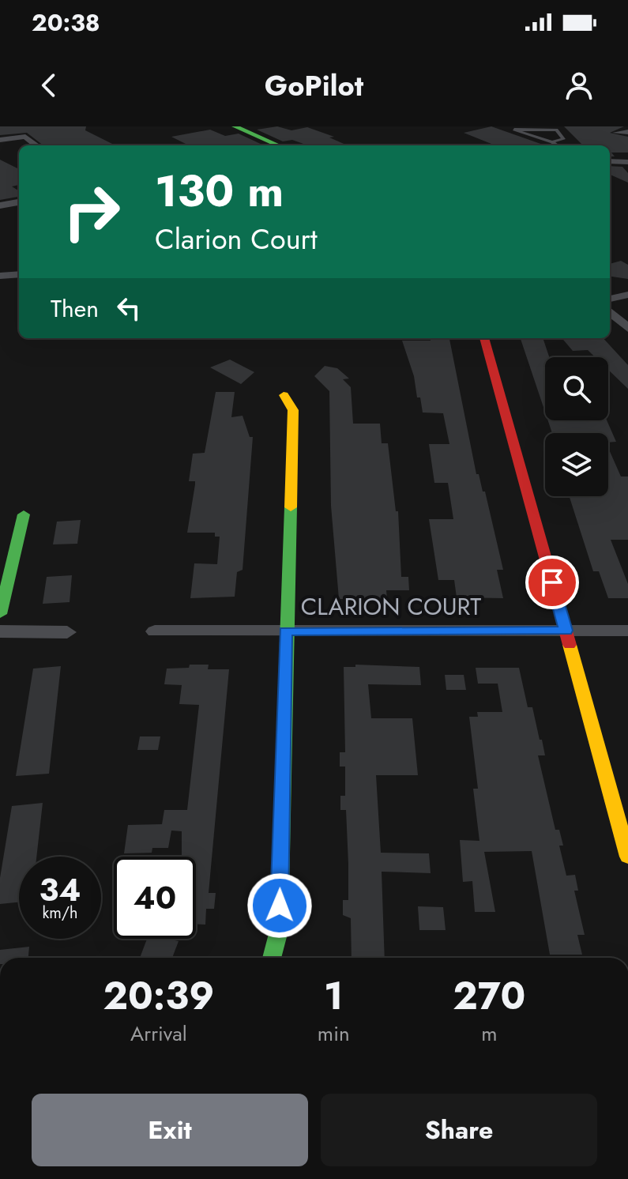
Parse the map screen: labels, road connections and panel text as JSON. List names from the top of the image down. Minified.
{"streets":{"street":["CLARION COURT"]},"page":{"status":"20:38","header":"GoPilot","turn":["130 m","Clarion Court"],"then":"Then","speed":"34 km/h","limit":"40","eta":["20:39","Arrival","1","min","270","m"],"buttons":["Exit","Share"]}}
